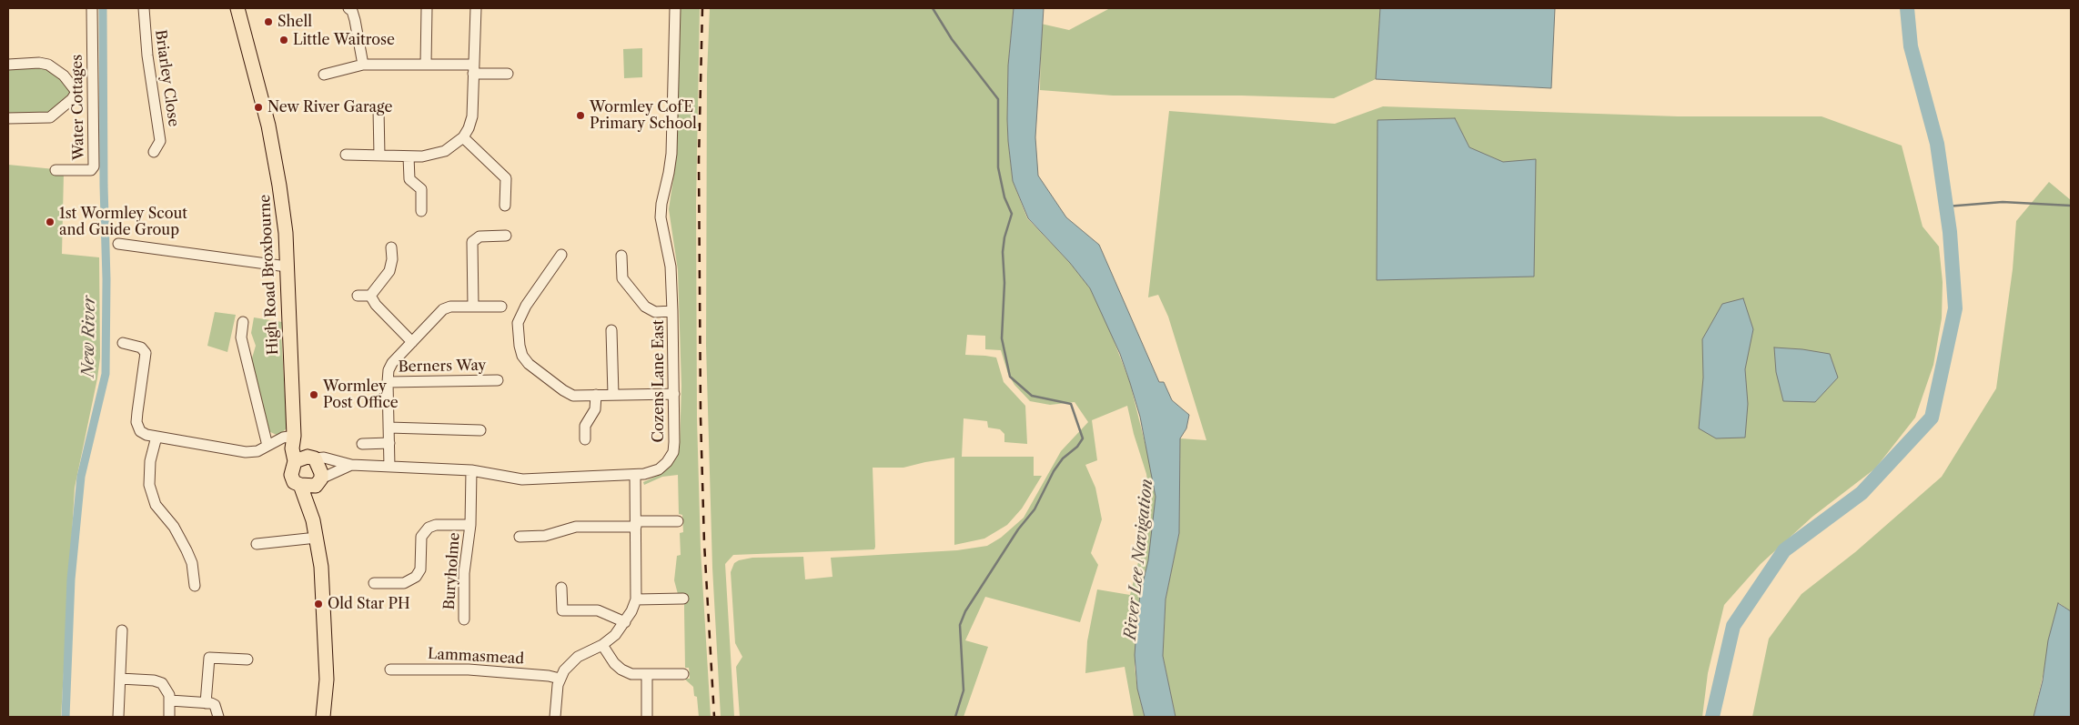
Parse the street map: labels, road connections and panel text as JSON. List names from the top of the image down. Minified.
{"streets":{"main road":["High Road Broxbourne"],"street":["Briarley Close","Water Cottages","Berners Way","Cozens Lane East","Buryholme","Lammasmead"]},"crossings":[["High Road Broxbourne","Cozens Lane East"],["Berners Way","Cozens Lane East"],["Cozens Lane East","Buryholme"]],"water":["New River","River Lee Navigation"],"places":["Shell","Little Waitrose","New River Garage","Wormley CofE Primary School","1st Wormley Scout and Guide Group","Wormley Post Office","Old Star PH"]}
